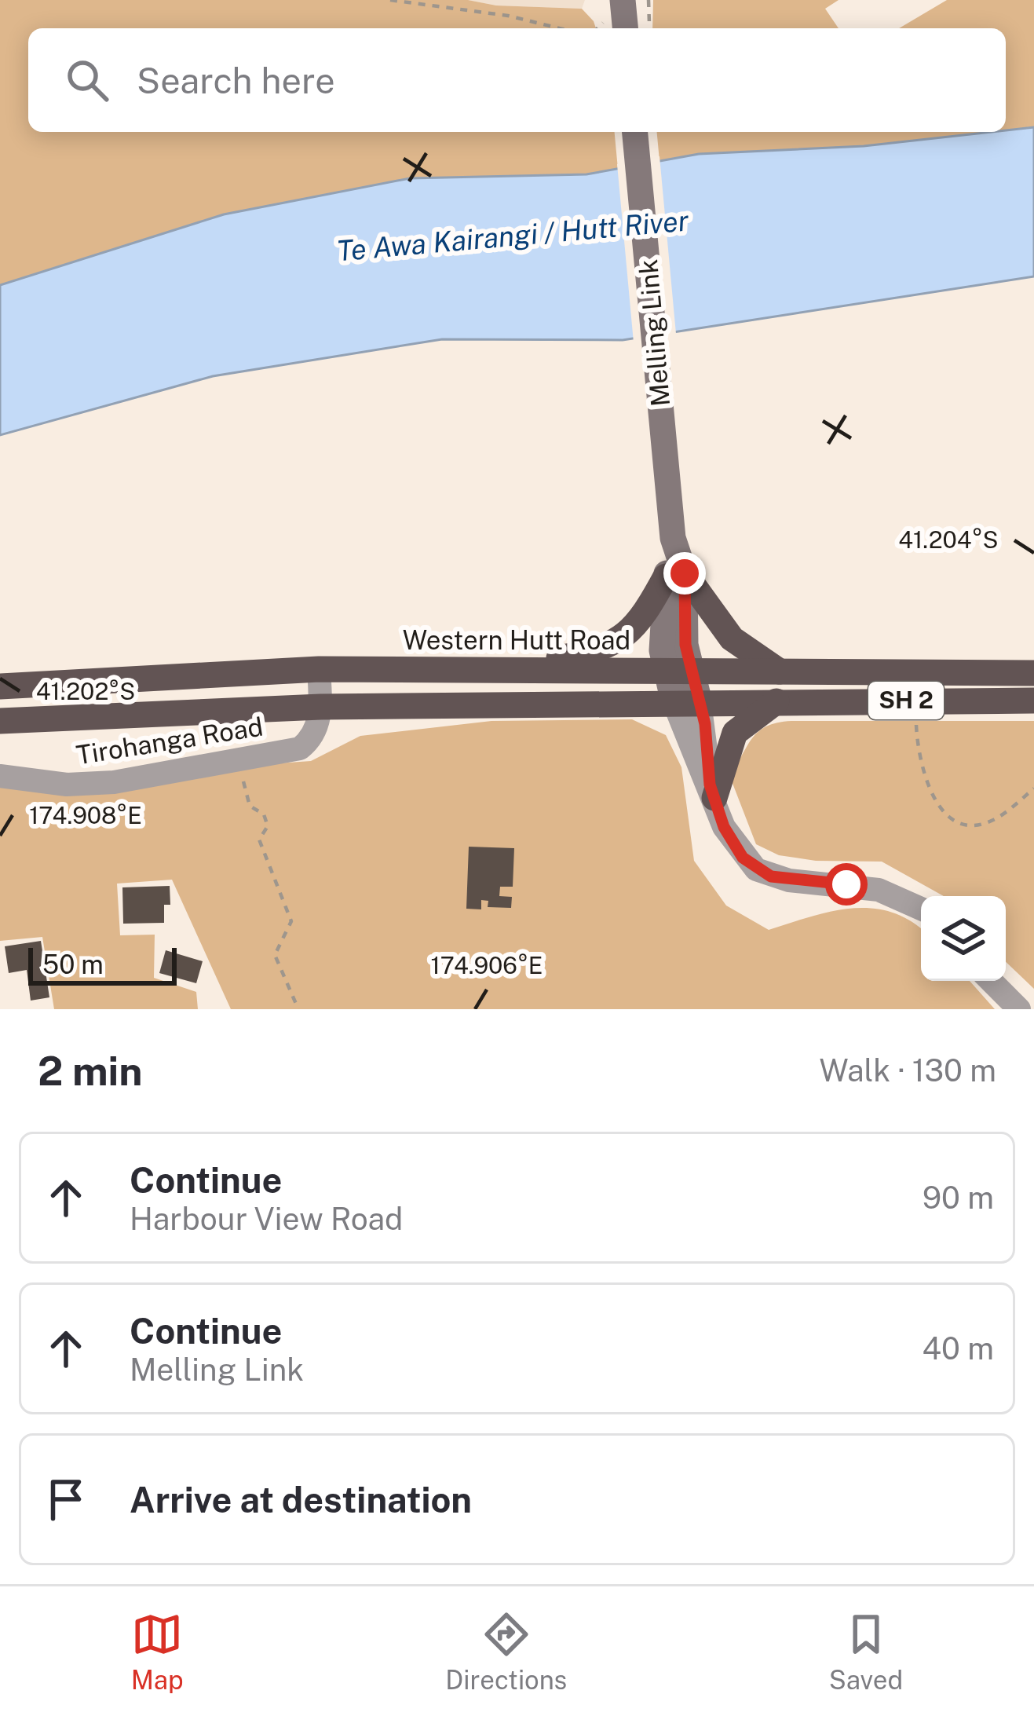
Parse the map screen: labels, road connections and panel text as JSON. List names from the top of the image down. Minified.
{"streets":{"highway":["Western Hutt Road","SH 2"],"main road":["Melling Link"],"street":["Tirohanga Road"]},"crossings":[["Melling Link","Western Hutt Road"],["Melling Link","SH 2"],["SH 2","Tirohanga Road"]],"water":["Te Awa Kairangi / Hutt River"],"scale_bar":"50 m","page":{"search":"Search here","scale":"50 m","heading":["2 min","Walk · 130 m"],"list":[["Continue","Harbour View Road","90 m"],["Continue","Melling Link","40 m"],"Arrive at destination"],"nav":["Map","Directions","Saved"]},"coordinates":["41.204°S","41.202°S","174.908°E","174.906°E"]}
